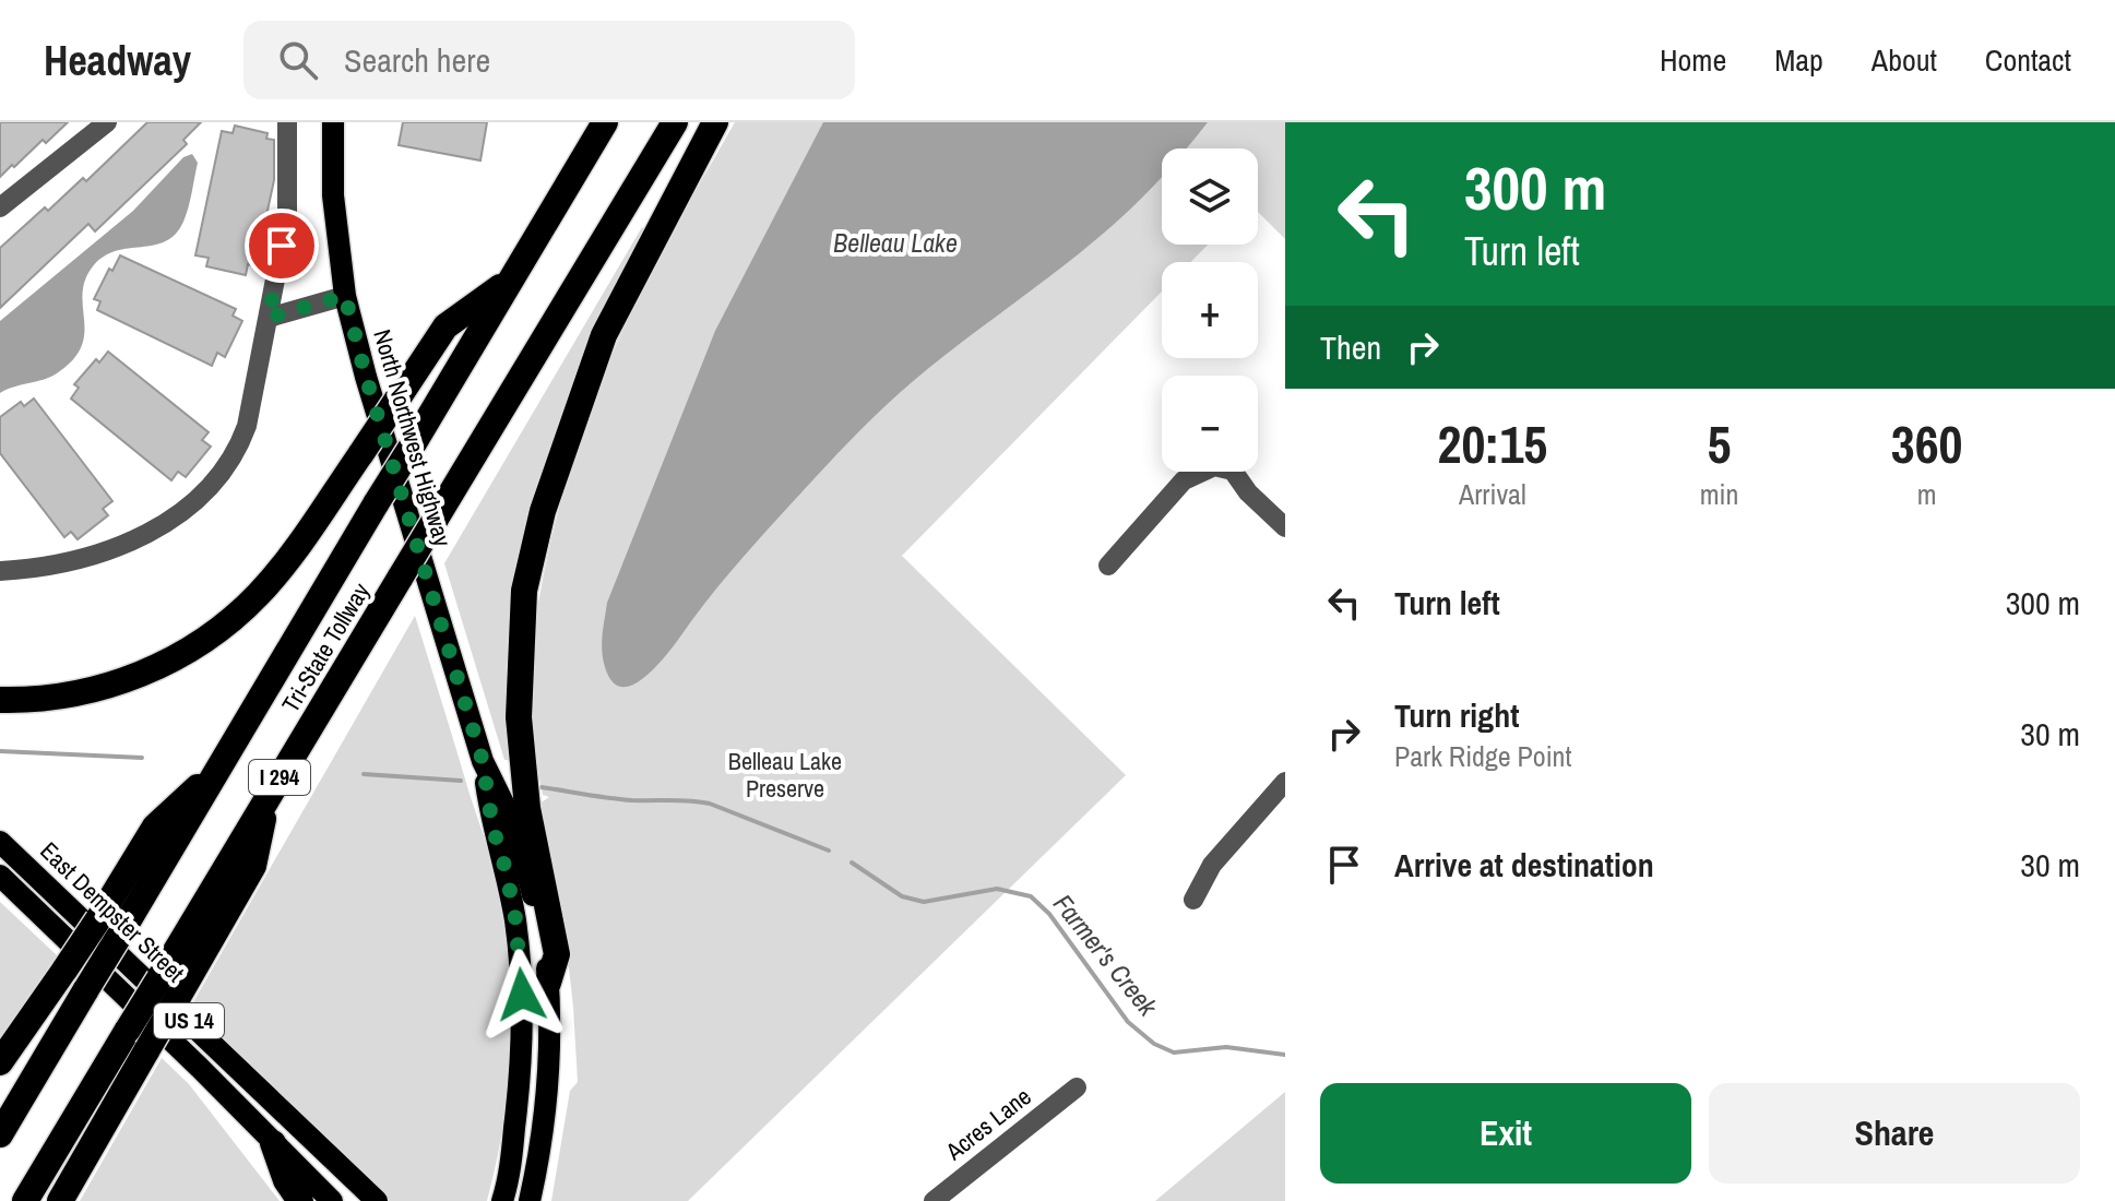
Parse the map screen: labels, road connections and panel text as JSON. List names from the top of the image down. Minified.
{"streets":{"highway":["Tri-State Tollway","I 294"],"main road":["North Northwest Highway","East Dempster Street","US 14"],"street":["Acres Lane"]},"water":["Belleau Lake","Farmer's Creek"],"parks":["Belleau Lake Preserve"],"page":{"header":"Headway","search":"Search here","nav":["Home","Map","About","Contact"],"turn":["300 m","Turn left"],"map_buttons":["+","−"],"then":"Then","eta":["20:15","Arrival","5","min","360","m"],"list":[{"name":"Turn left","value":"300 m"},{"name":"Turn right","note":"Park Ridge Point","value":"30 m"},{"name":"Arrive at destination","value":"30 m"}],"buttons":["Exit","Share"]}}
